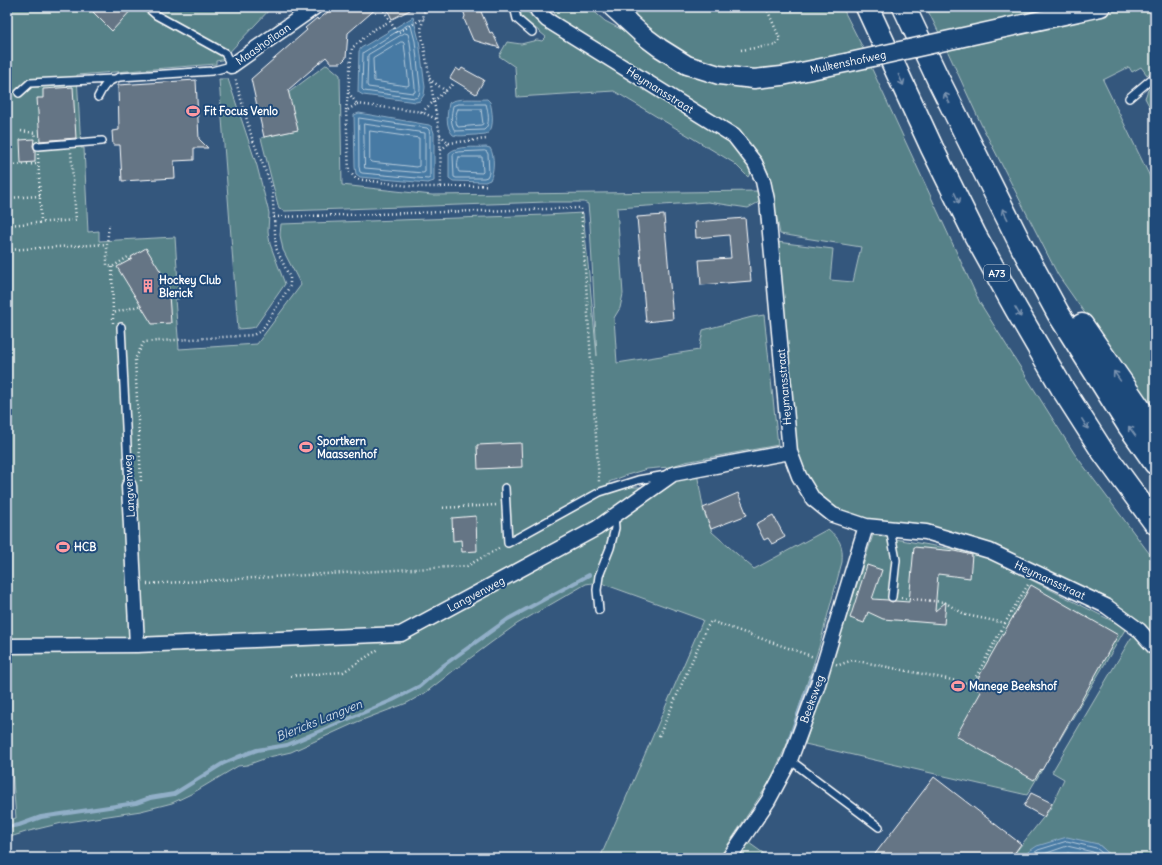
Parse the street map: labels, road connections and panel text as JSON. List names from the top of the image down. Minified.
{"streets":{"highway":["A73"],"street":["Maashoflaan","Mulkenshofweg","Heymansstraat","Langvenweg","Beeksweg"]},"crossings":[["Heymansstraat","Langvenweg"],["Heymansstraat","Beeksweg"]],"water":["Blericks Langven"],"places":{"sports":["Fit Focus Venlo","Sportkern Maassenhof","HCB","Manege Beekshof"],"building":["Hockey Club Blerick"]}}
